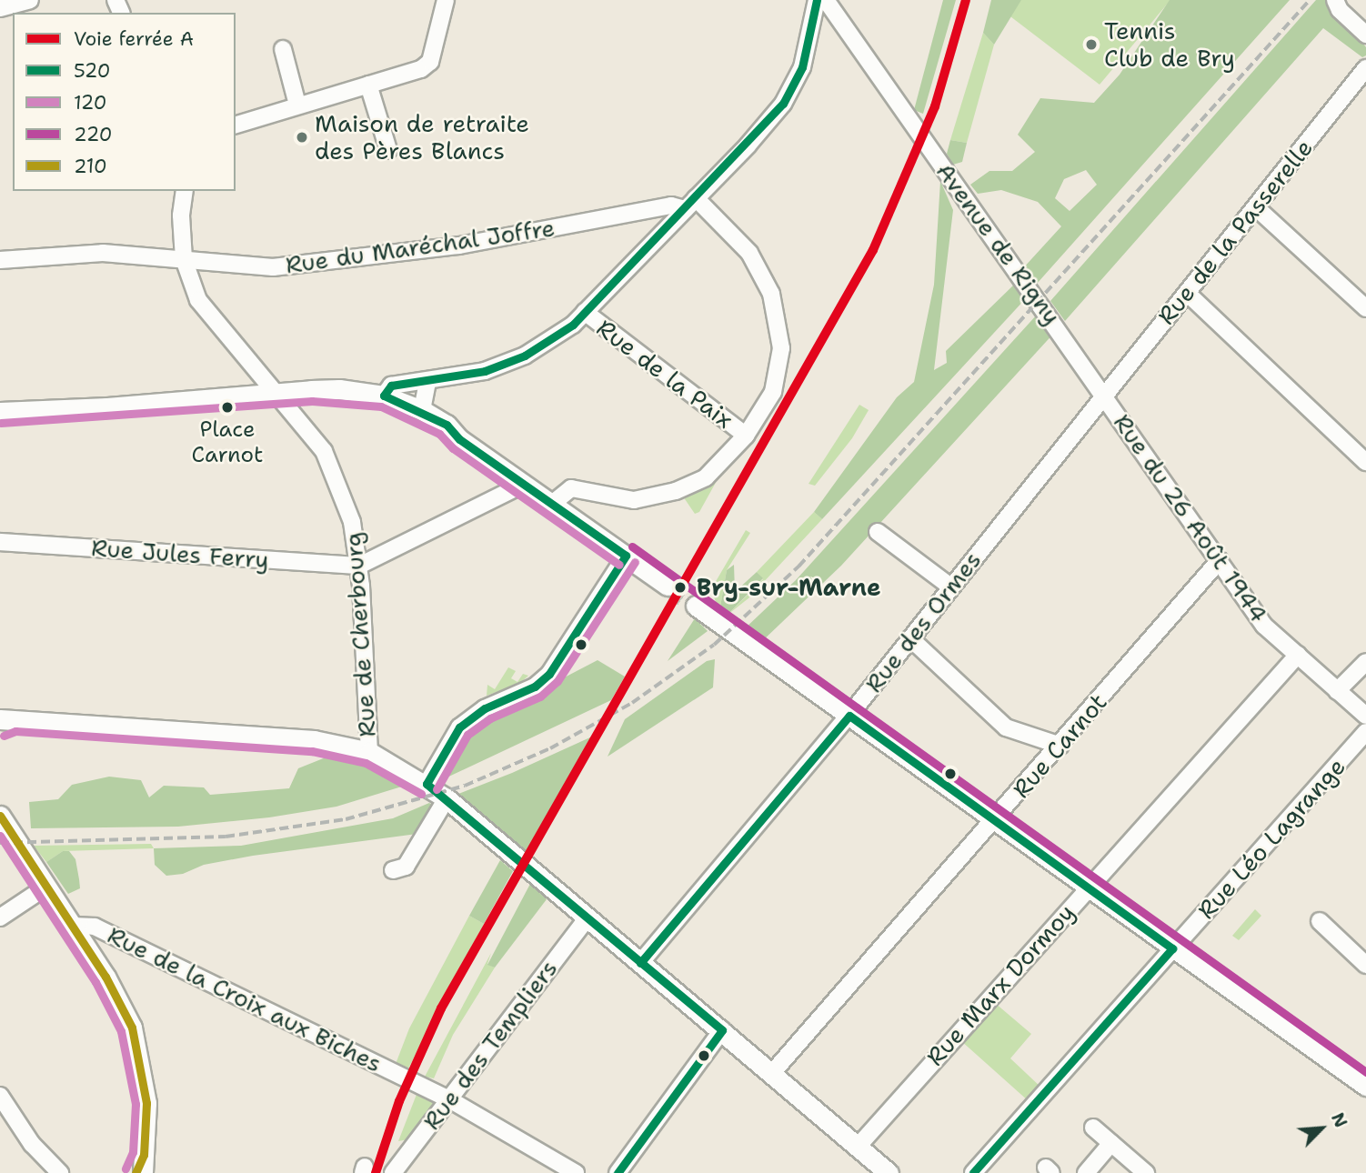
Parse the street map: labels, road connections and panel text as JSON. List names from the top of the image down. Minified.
{"streets":{"street":["Rue de la Passerelle","Avenue de Rigny","Rue du Maréchal Joffre","Rue de la Paix","Rue du 26 Août 1944","Rue Jules Ferry","Rue des Ormes","Rue de Cherbourg","Rue Carnot","Rue Léo Lagrange","Rue Marx Dormoy","Rue de la Croix aux Biches","Rue des Templiers"]},"crossings":[["Rue de la Passerelle","Avenue de Rigny"],["Rue de la Passerelle","Rue du 26 Août 1944"],["Rue de la Passerelle","Rue des Ormes"],["Avenue de Rigny","Rue du 26 Août 1944"],["Avenue de Rigny","Rue des Ormes"],["Rue du Maréchal Joffre","Rue de Cherbourg"],["Rue du 26 Août 1944","Rue des Ormes"],["Rue du 26 Août 1944","Rue Carnot"],["Rue du 26 Août 1944","Rue Marx Dormoy"],["Rue Jules Ferry","Rue de Cherbourg"],["Rue de la Croix aux Biches","Rue des Templiers"]],"places":["Tennis Club de Bry","Maison de retraite des Pères Blancs","Place Carnot","Bry-sur-Marne"],"lines":["rail line A","transit line 520","transit line 120","transit line 220","transit line 210"],"legend":["Voie ferrée A","520","120","220","210"],"north":"top right"}
